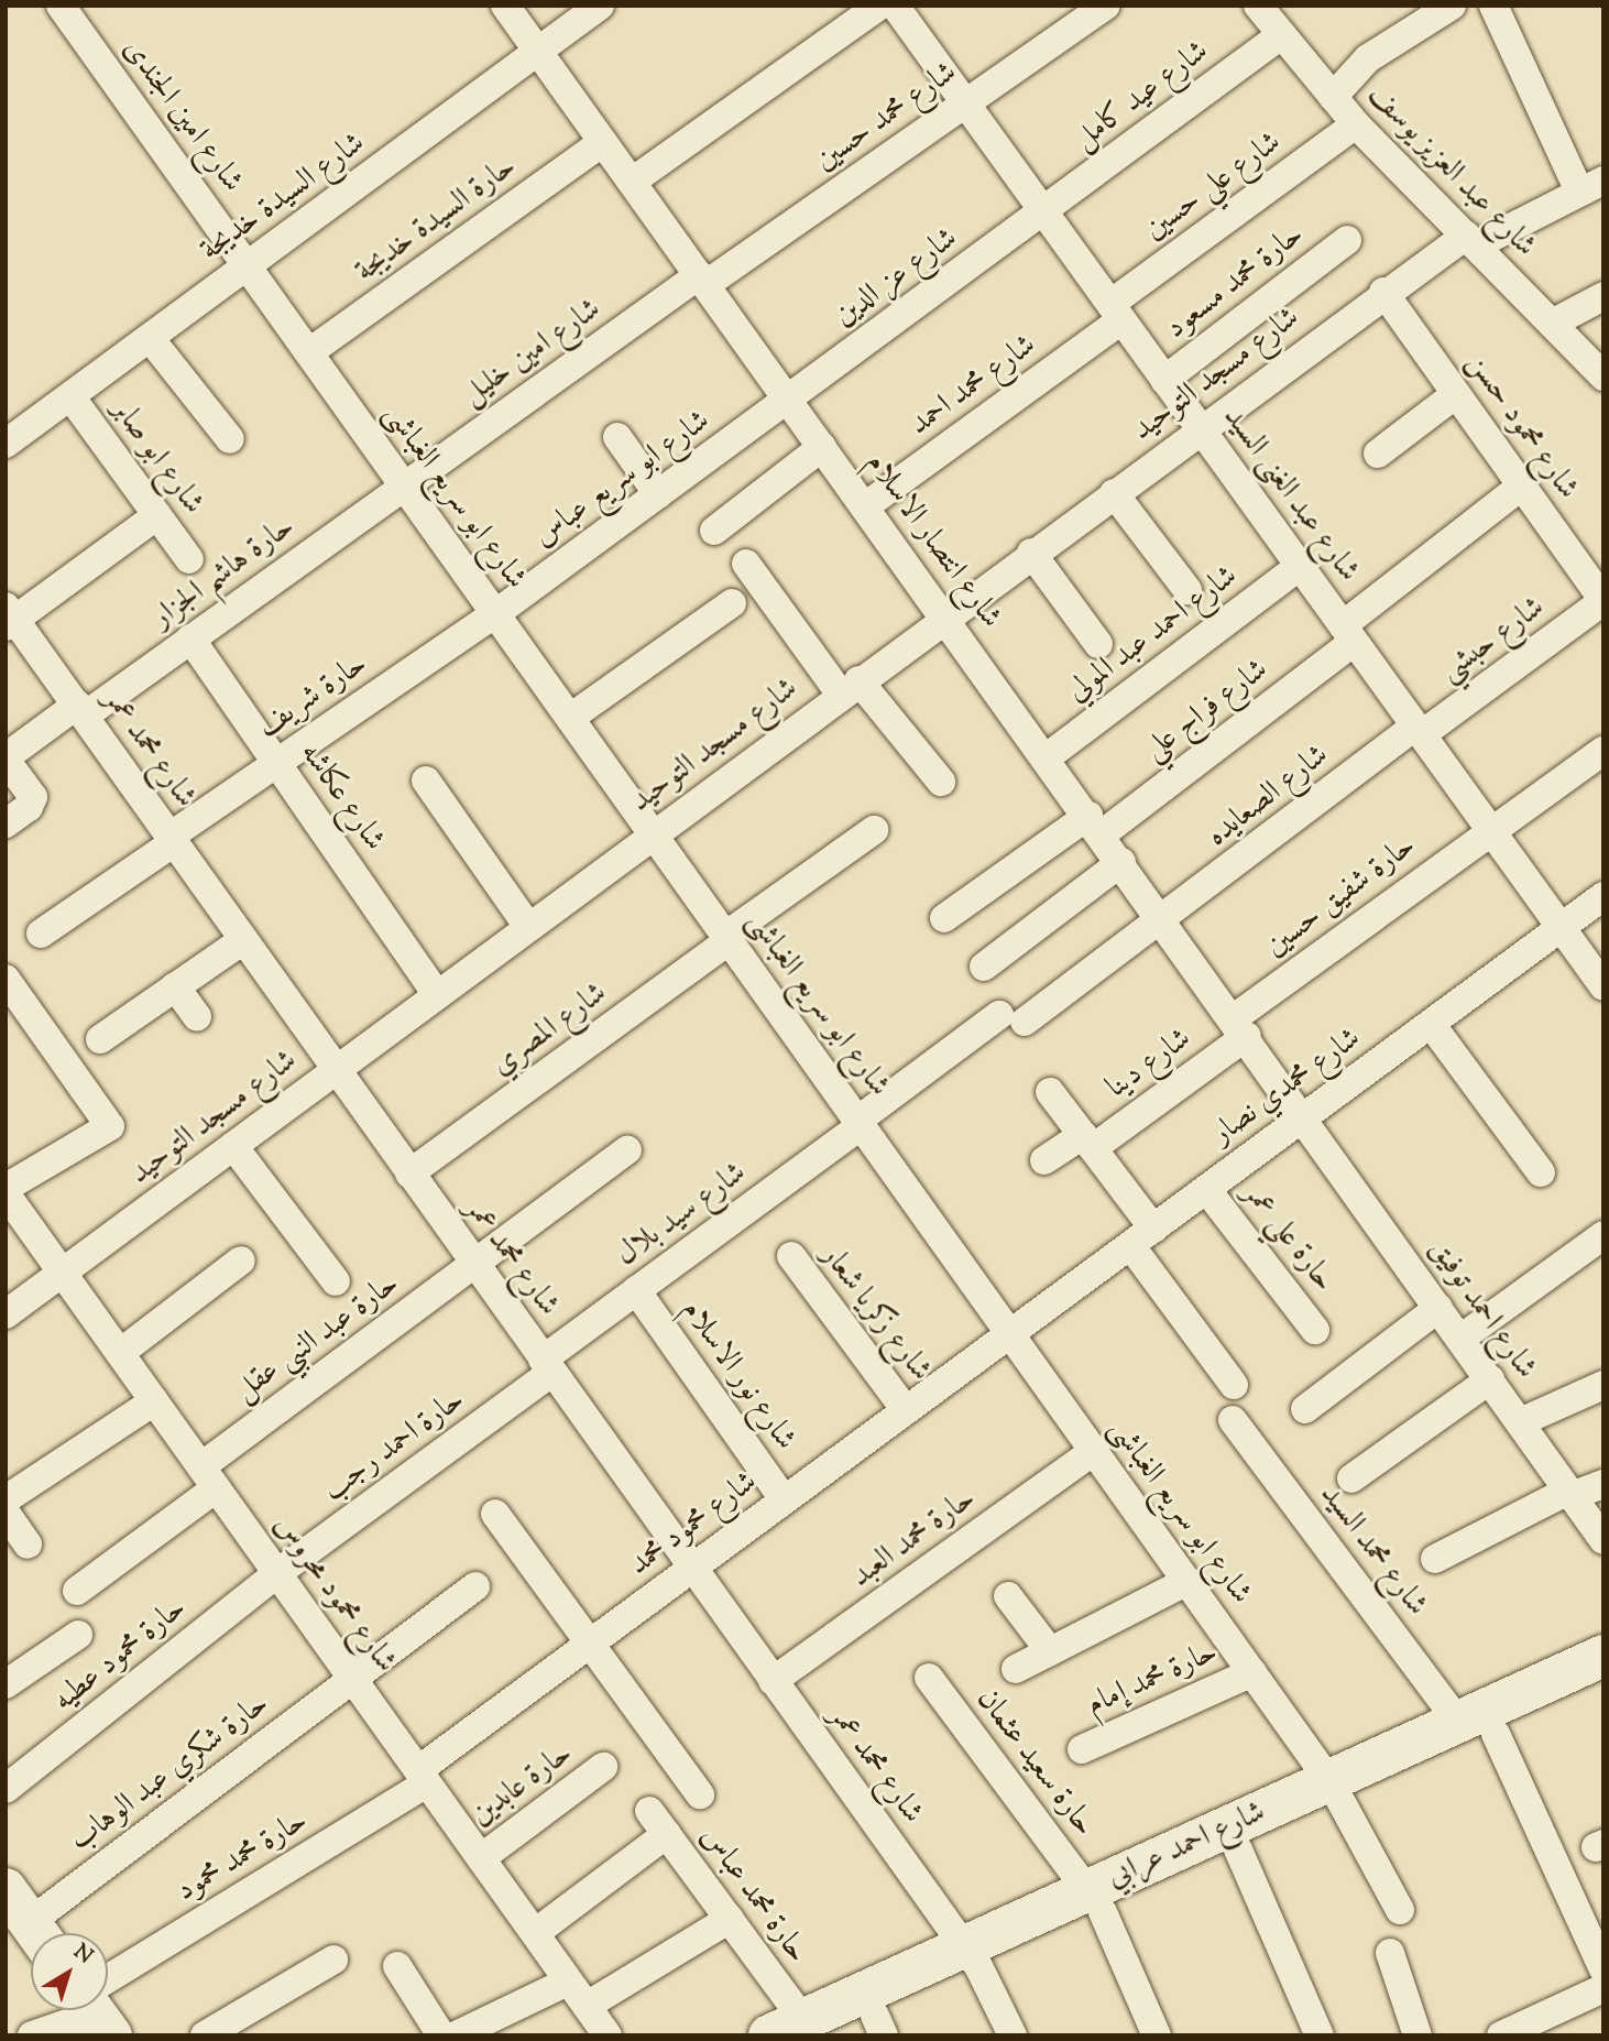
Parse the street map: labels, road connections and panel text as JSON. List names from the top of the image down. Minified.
{"streets":{"street":["شارع عيد كامل","شارع امين الجندى","شارع محمد حسين","شارع عبد العزيز يوسف","شارع علي حسين","شارع السيدة خديجة","حارة السيدة خديجة","شارع عز الدين","حارة محمد مسعود","شارع امين خليل","شارع مسجد التوحيد","شارع محمد احمد","شارع محمود حسن","شارع ابو صابر","شارع ابو سريع عباس","شارع عبد الغنى السيد","شارع ابو سريع الغباشى","شارع انتصار الاسلام","حارة هاشم الجزار","شارع احمد عبد المولي","شارع حبشي","حارة شريف","شارع فراج علي","شارع محمد عمر","شارع الصعايده","شارع عكاشه","حارة شفيق حسين","شارع المصري","شارع دينا","شارع محمدي نصار","شارع سيد بلال","حارة علي عمر","شارع احمد توفيق","شارع زكريا شعار","حارة عبد النبي عقل","شارع نور الاسلام","حارة احمد رجب","شارع محمود محمد","حارة محمد العبد","شارع محمد السيد","شارع محمود محروس","حارة محمود عطيه","حارة محمد إمام","حارة سعيد عثمان","حارة شكري عبد الوهاب","حارة عابدين","شارع احمد عرابي","حارة محمد محمود","حارة محمد عباس"]},"crossings":[["شارع عيد كامل","شارع عبد العزيز يوسف"],["شارع عيد كامل","شارع عز الدين"],["شارع عيد كامل","شارع عبد الغنى السيد"],["شارع امين الجندى","شارع السيدة خديجة"],["شارع امين الجندى","شارع ابو سريع الغباشى"],["شارع محمد حسين","شارع امين خليل"],["شارع محمد حسين","شارع عبد الغنى السيد"],["شارع محمد حسين","شارع انتصار الاسلام"],["شارع عبد العزيز يوسف","شارع علي حسين"],["شارع عبد العزيز يوسف","شارع مسجد التوحيد"],["شارع علي حسين","شارع محمد احمد"],["شارع علي حسين","شارع عبد الغنى السيد"],["شارع السيدة خديجة","شارع ابو صابر"],["شارع السيدة خديجة","شارع ابو سريع الغباشى"],["شارع السيدة خديجة","شارع انتصار الاسلام"],["حارة السيدة خديجة","شارع ابو سريع الغباشى"],["حارة السيدة خديجة","شارع انتصار الاسلام"],["شارع عز الدين","شارع ابو سريع عباس"],["شارع عز الدين","شارع عبد الغنى السيد"],["شارع عز الدين","شارع انتصار الاسلام"],["حارة محمد مسعود","شارع عبد الغنى السيد"],["شارع امين خليل","شارع ابو سريع الغباشى"],["شارع امين خليل","شارع انتصار الاسلام"],["شارع امين خليل","حارة هاشم الجزار"],["شارع مسجد التوحيد","شارع محمود حسن"],["شارع مسجد التوحيد","شارع عبد الغنى السيد"],["شارع مسجد التوحيد","شارع ابو سريع الغباشى"],["شارع مسجد التوحيد","شارع انتصار الاسلام"],["شارع مسجد التوحيد","شارع محمد عمر"],["شارع مسجد التوحيد","شارع عكاشه"],["شارع مسجد التوحيد","شارع محمود محروس"],["شارع محمد احمد","شارع عبد الغنى السيد"],["شارع محمد احمد","شارع انتصار الاسلام"],["شارع محمود حسن","شارع حبشي"],["شارع محمود حسن","شارع فراج علي"],["شارع ابو سريع عباس","شارع ابو سريع الغباشى"],["شارع ابو سريع عباس","شارع انتصار الاسلام"],["شارع ابو سريع عباس","حارة شريف"],["شارع عبد الغنى السيد","شارع احمد عبد المولي"],["شارع عبد الغنى السيد","شارع حبشي"],["شارع عبد الغنى السيد","شارع فراج علي"],["شارع عبد الغنى السيد","شارع الصعايده"],["شارع عبد الغنى السيد","حارة شفيق حسين"],["شارع عبد الغنى السيد","شارع محمدي نصار"],["شارع ابو سريع الغباشى","حارة هاشم الجزار"],["شارع ابو سريع الغباشى","حارة شريف"],["شارع ابو سريع الغباشى","شارع المصري"],["شارع ابو سريع الغباشى","شارع محمدي نصار"],["شارع ابو سريع الغباشى","شارع سيد بلال"],["شارع ابو سريع الغباشى","شارع محمود محمد"],["شارع ابو سريع الغباشى","حارة محمد العبد"],["شارع ابو سريع الغباشى","حارة محمد إمام"],["شارع ابو سريع الغباشى","شارع احمد عرابي"],["شارع انتصار الاسلام","شارع احمد عبد المولي"],["شارع انتصار الاسلام","شارع فراج علي"],["شارع انتصار الاسلام","شارع الصعايده"],["شارع انتصار الاسلام","حارة شفيق حسين"],["شارع انتصار الاسلام","شارع دينا"],["شارع انتصار الاسلام","شارع محمدي نصار"],["شارع انتصار الاسلام","شارع احمد توفيق"],["حارة هاشم الجزار","شارع محمد عمر"],["حارة هاشم الجزار","شارع عكاشه"],["شارع حبشي","شارع الصعايده"],["حارة شريف","شارع محمد عمر"],["حارة شريف","شارع عكاشه"],["شارع محمد عمر","شارع المصري"],["شارع محمد عمر","شارع سيد بلال"],["شارع محمد عمر","حارة عبد النبي عقل"],["شارع محمد عمر","حارة احمد رجب"],["شارع محمد عمر","شارع محمود محمد"],["شارع محمد عمر","حارة محمد العبد"],["شارع محمد عمر","شارع احمد عرابي"],["شارع الصعايده","شارع سيد بلال"],["حارة شفيق حسين","شارع دينا"],["شارع محمدي نصار","حارة علي عمر"],["شارع محمدي نصار","شارع احمد توفيق"],["شارع محمدي نصار","شارع محمود محمد"],["شارع سيد بلال","شارع نور الاسلام"],["شارع سيد بلال","حارة احمد رجب"],["شارع زكريا شعار","شارع محمود محمد"],["حارة عبد النبي عقل","شارع محمود محروس"],["شارع نور الاسلام","شارع محمود محمد"],["حارة احمد رجب","شارع محمود محروس"],["حارة احمد رجب","حارة محمود عطيه"],["شارع محمود محمد","شارع محمود محروس"],["شارع محمود محمد","حارة محمد محمود"],["شارع محمد السيد","شارع احمد عرابي"],["شارع محمود محروس","حارة محمود عطيه"],["شارع محمود محروس","حارة شكري عبد الوهاب"],["شارع محمود محروس","حارة عابدين"],["شارع محمود محروس","حارة محمد محمود"],["حارة سعيد عثمان","شارع احمد عرابي"],["شارع احمد عرابي","حارة محمد عباس"]],"north":"top right"}
